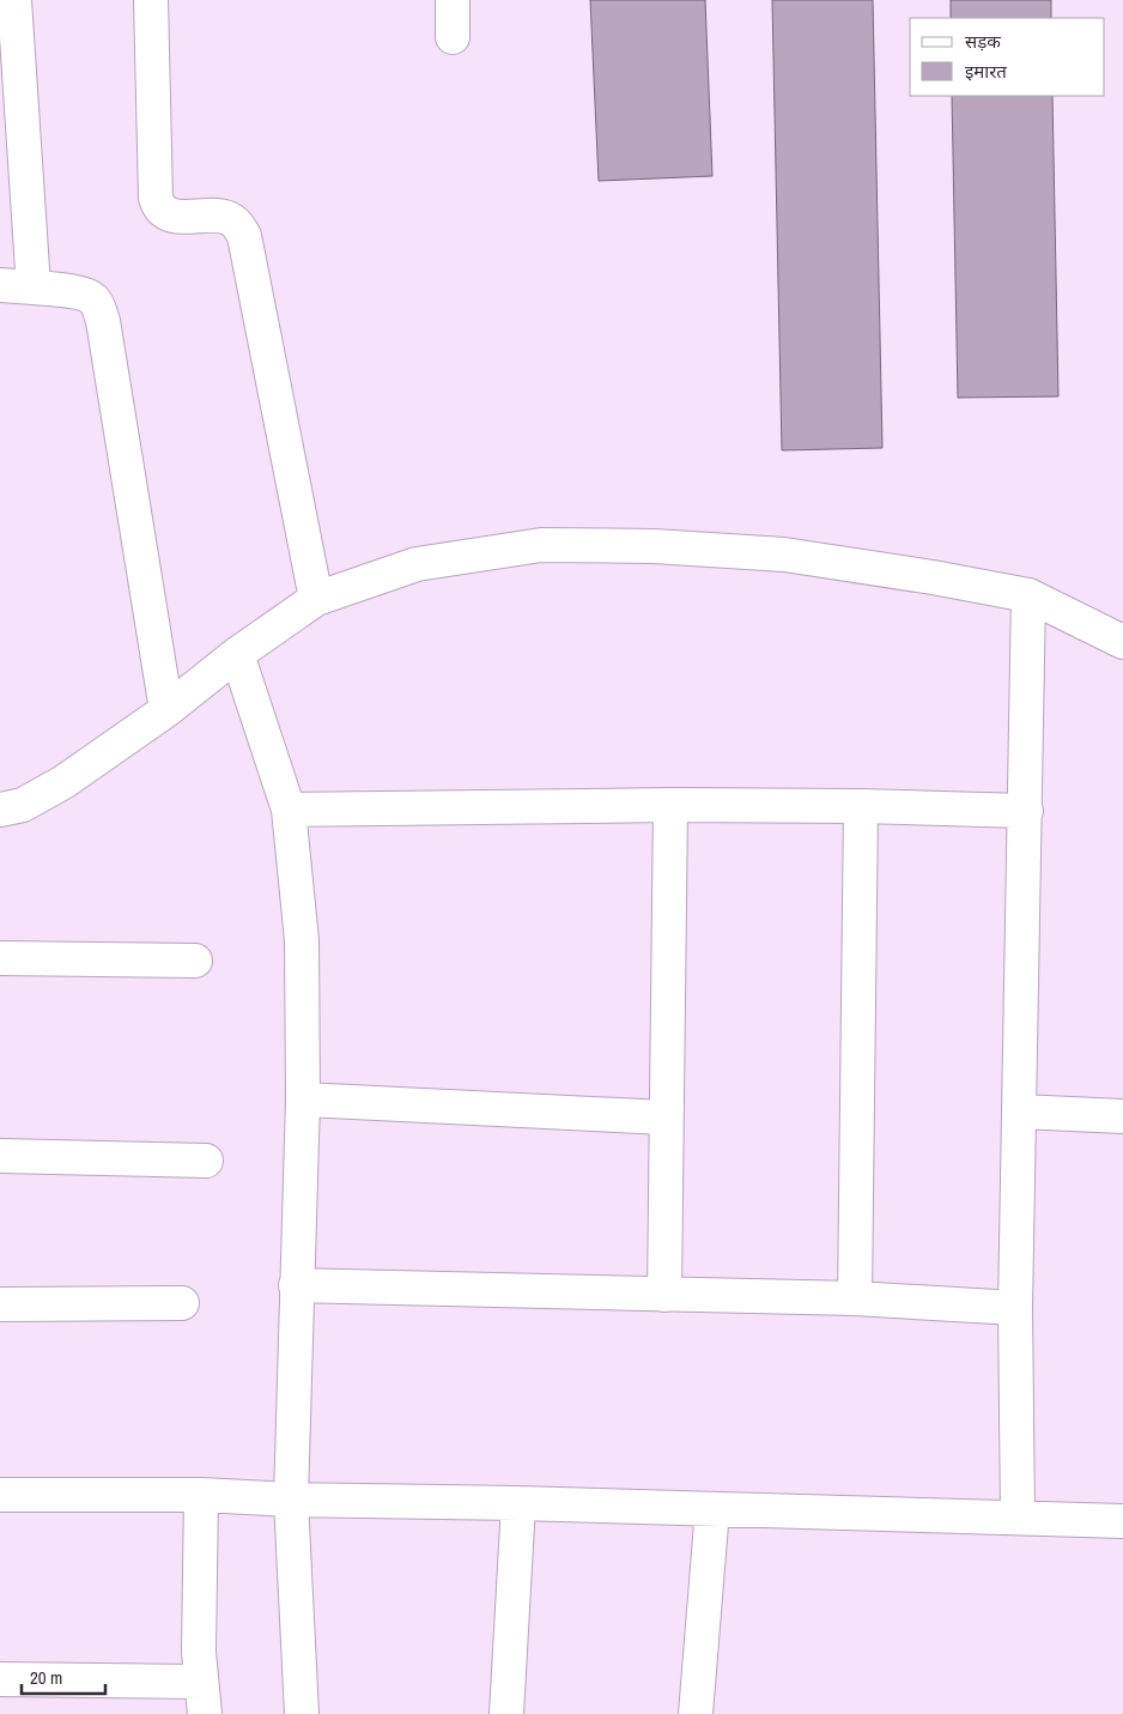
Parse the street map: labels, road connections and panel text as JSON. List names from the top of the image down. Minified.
{"legend":["सड़क","इमारत"],"scale_bar":"20 m"}
